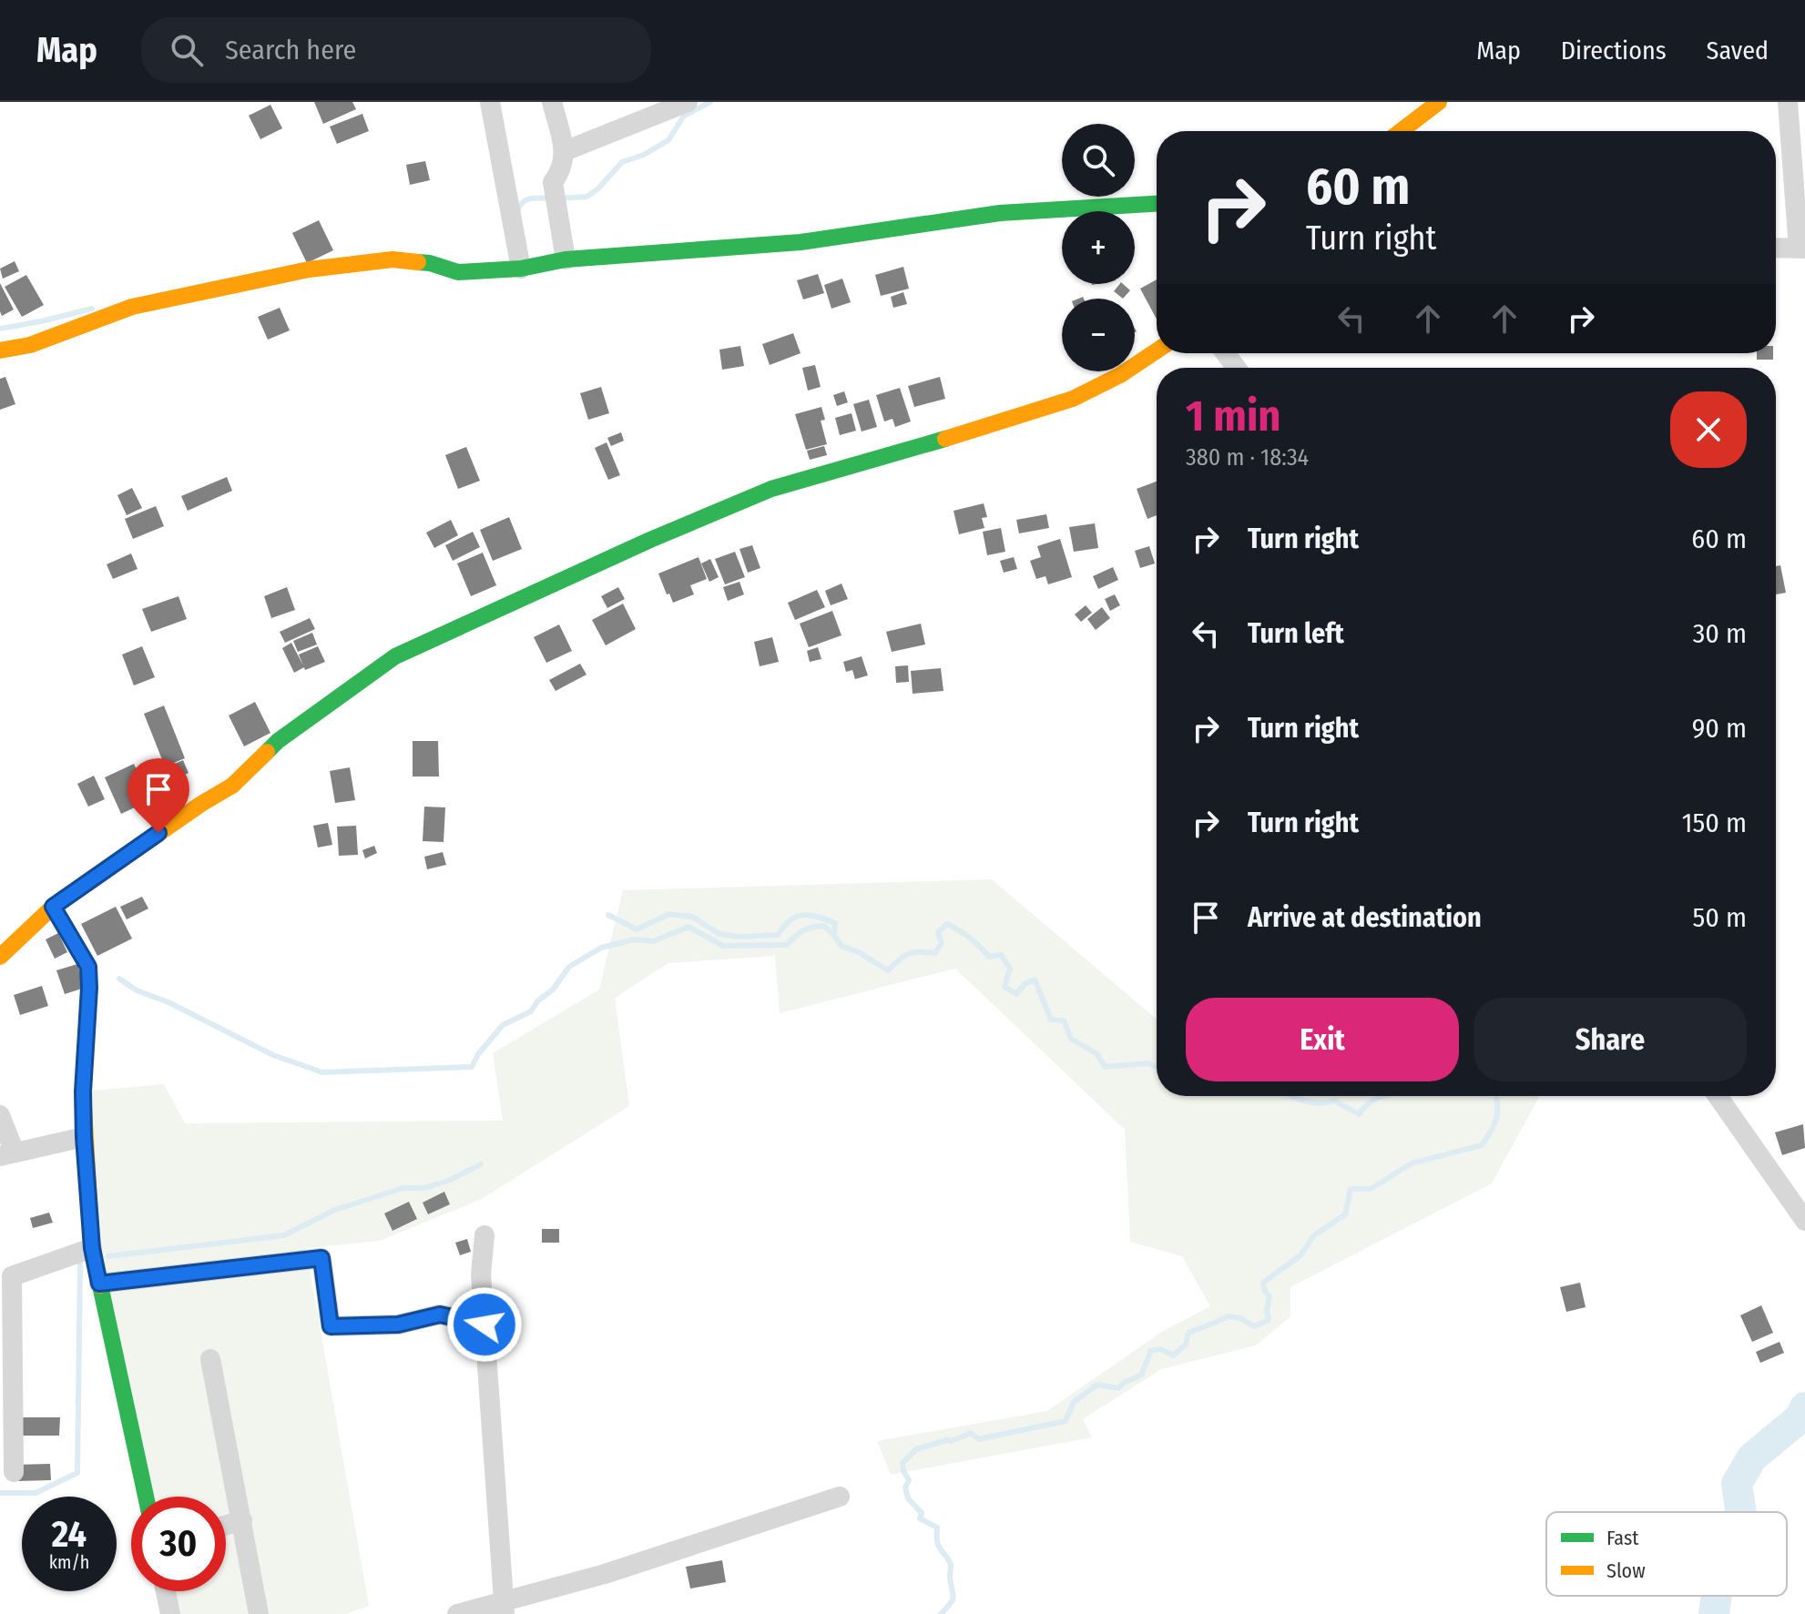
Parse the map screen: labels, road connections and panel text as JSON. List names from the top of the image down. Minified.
{"legend":["Fast","Slow"],"page":{"header":"Map","search":"Search here","nav":["Map","Directions","Saved"],"map_buttons":["+","−"],"turn":["60 m","Turn right"],"heading":["1 min","380 m · 18:34"],"list":[{"name":"Turn right","value":"60 m"},{"name":"Turn left","value":"30 m"},{"name":"Turn right","value":"90 m"},{"name":"Turn right","value":"150 m"},{"name":"Arrive at destination","value":"50 m"}],"buttons":["Exit","Share"],"speed":"24 km/h","limit":"30"}}
